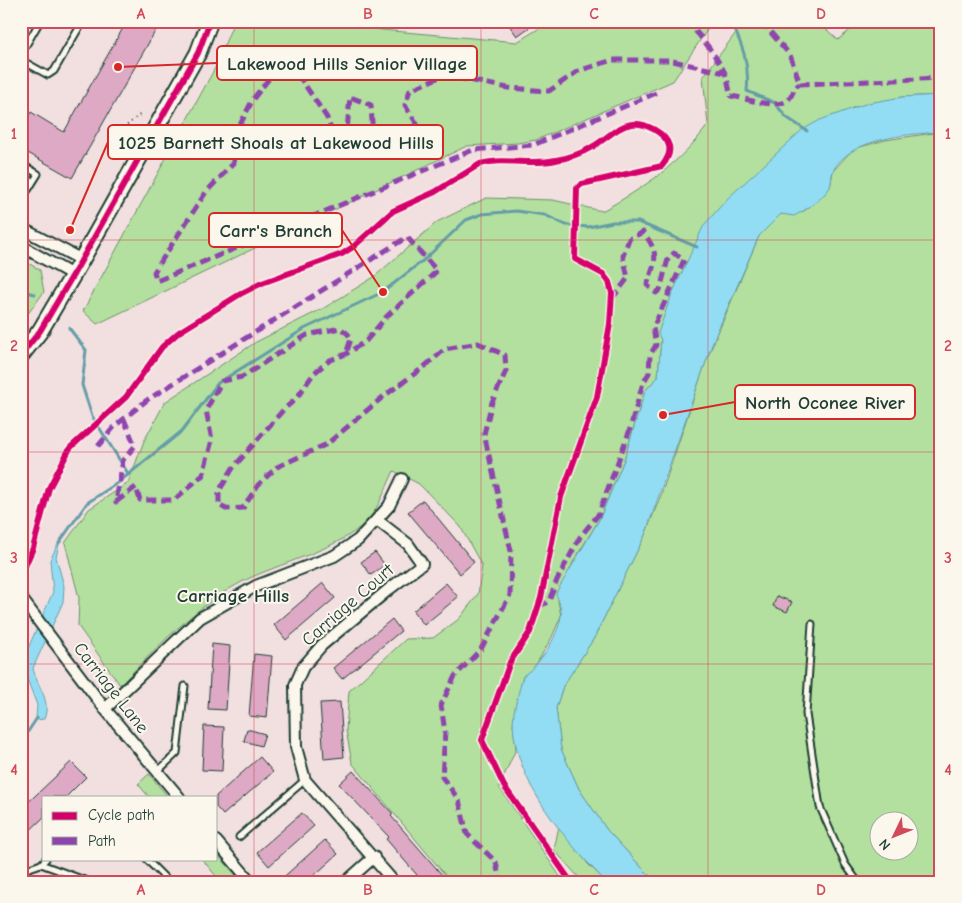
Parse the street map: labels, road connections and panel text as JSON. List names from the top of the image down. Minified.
{"streets":{"street":["Carriage Court","Carriage Lane"]},"districts":["Carriage Hills"],"places":["Lakewood Hills Senior Village","1025 Barnett Shoals at Lakewood Hills","Carr's Branch","North Oconee River"],"legend":["Cycle path","Path"],"north":"bottom left","grid":{"columns":["A","B","C","D"],"rows":["1","2","3","4"]}}
